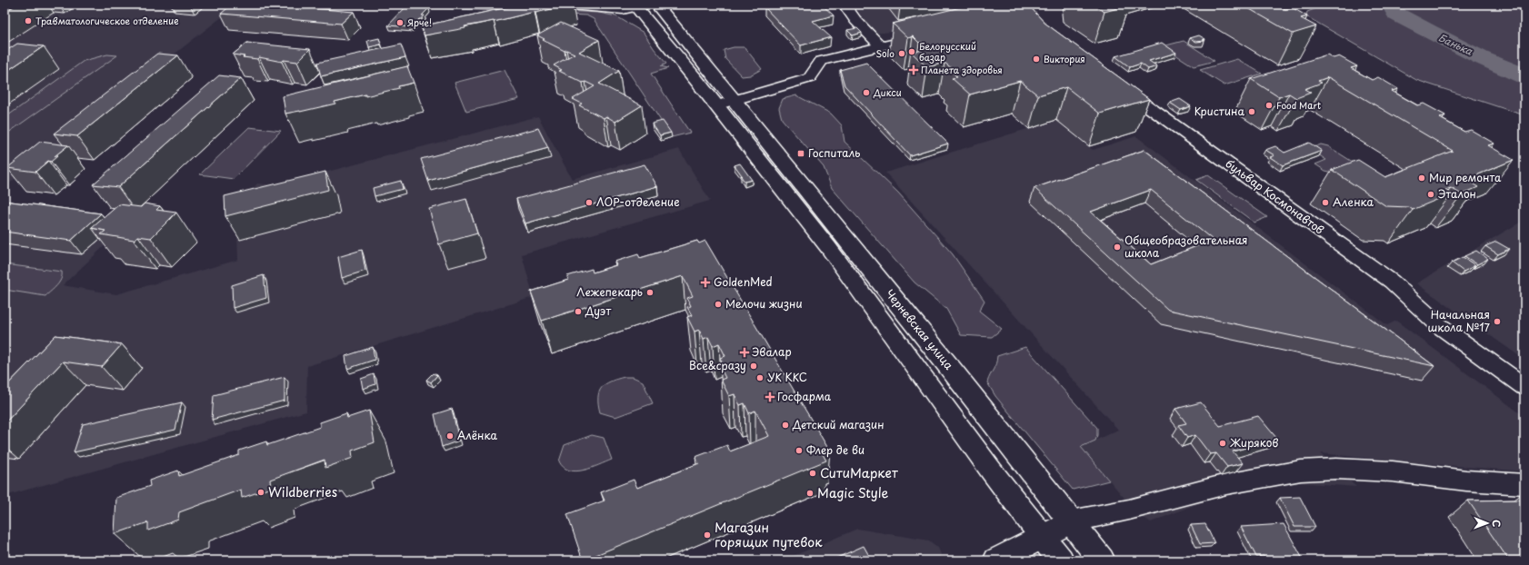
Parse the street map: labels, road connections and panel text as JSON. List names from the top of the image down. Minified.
{"streets":{"main road":["Черневская улица"],"street":["бульвар Космонавтов"]},"water":["Банька"],"places":{"other":["Травматологическое отделение","Ярче!","Белорусский базар","Solo","Виктория","Дикси","Food Mart","Кристина","Мир ремонта","Эталон","ЛОР-отделение","Аленка","Общеобразовательная школа","Лежепекарь","Мелочи жизни","Дуэт","Начальная школа №17","Все&сразу","УК ККС","Детский магазин","Алёнка","Жиряков","Флер де ви","СитиМаркет","Wildberries","Magic Style","Магазин горящих путевок"],"health":["Планета здоровья","GoldenMed","Эвалар","Госфарма"],"transit":["Госпиталь"]},"north":"right"}
